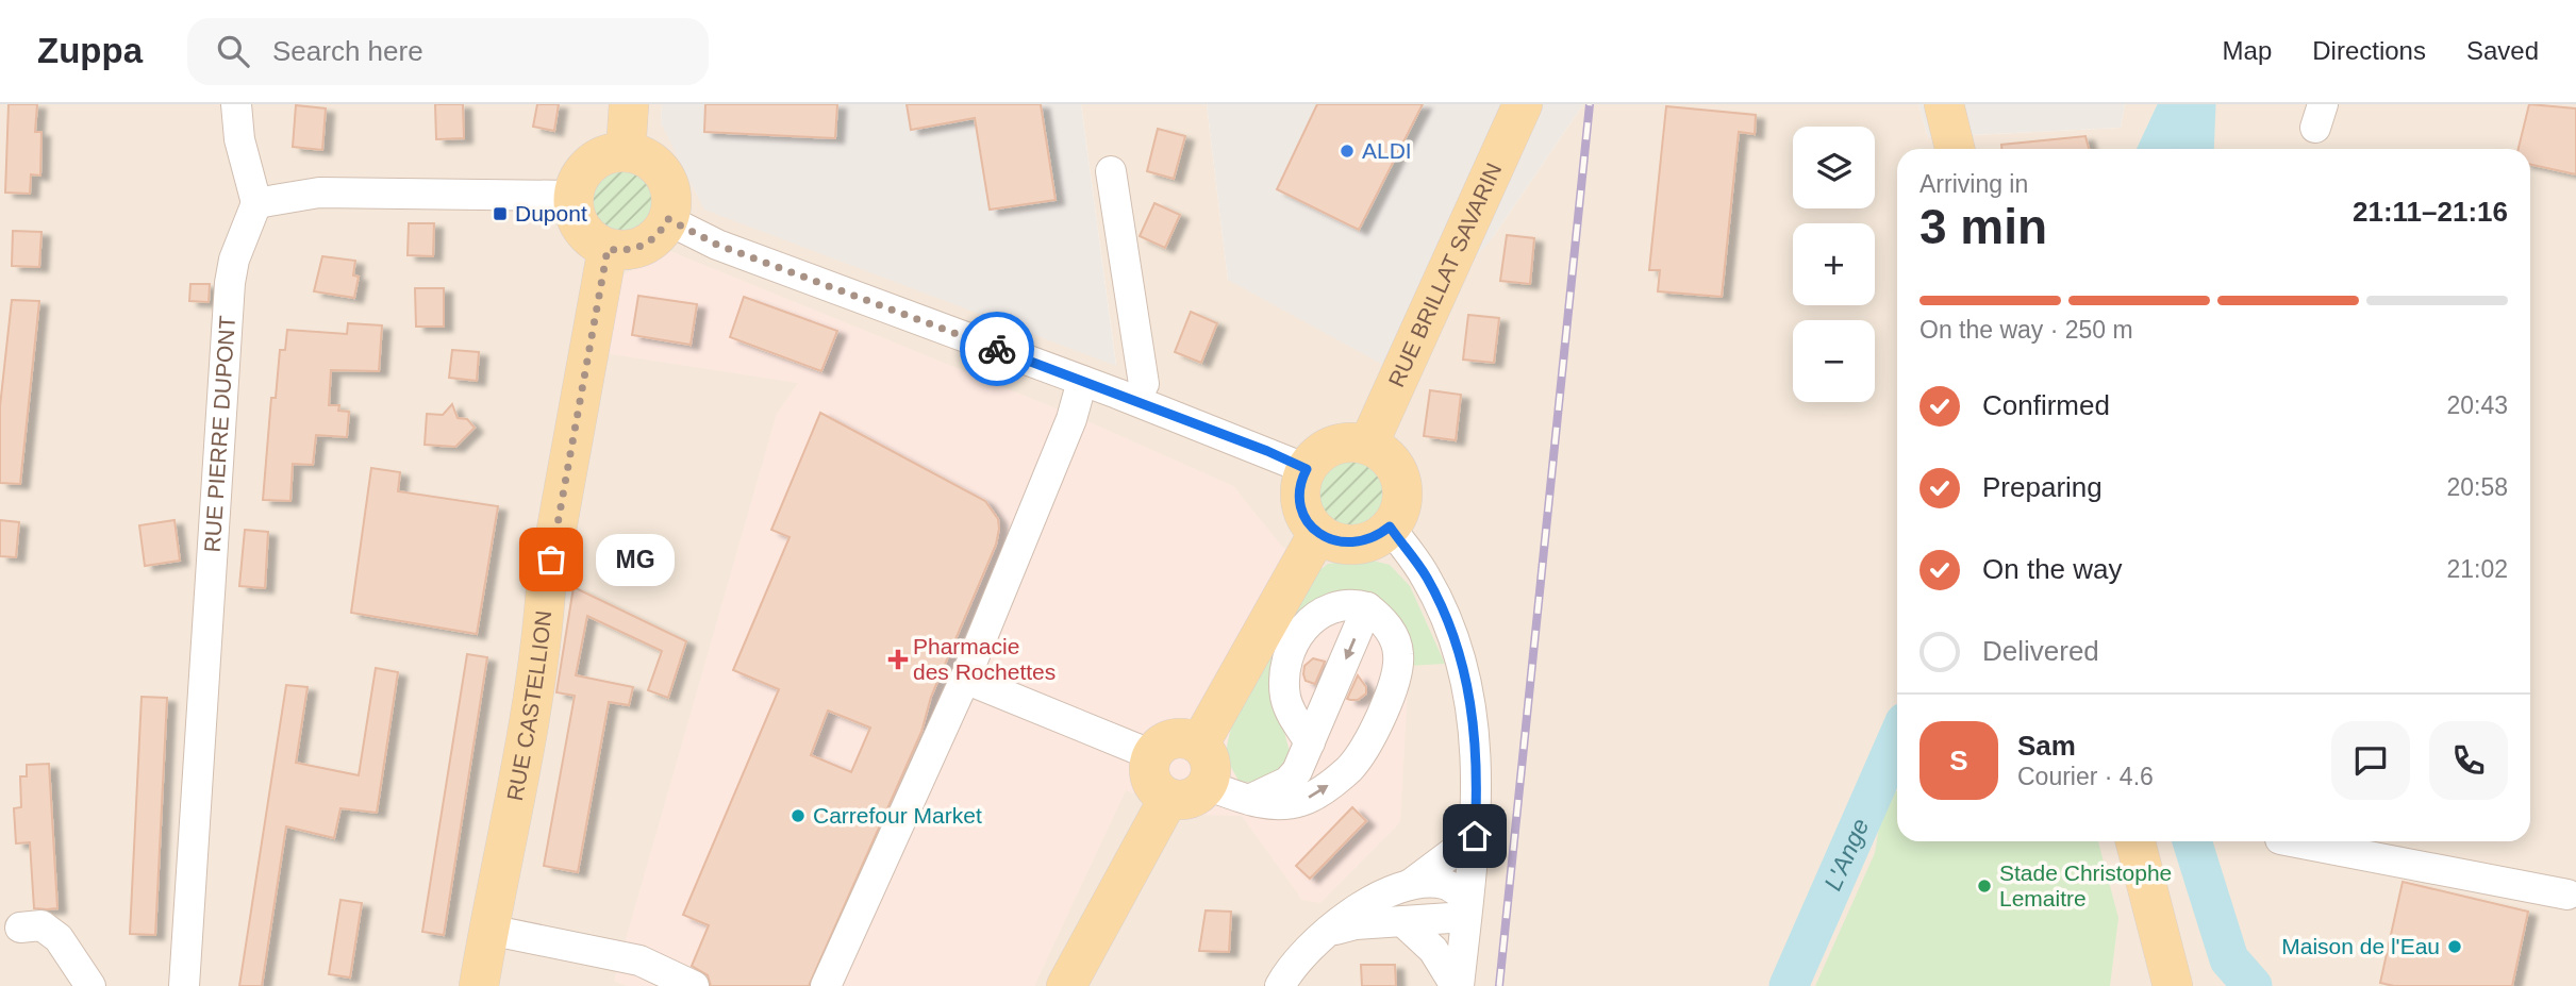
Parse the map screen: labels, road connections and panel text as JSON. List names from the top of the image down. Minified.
{"streets":{"main road":["RUE BRILLAT SAVARIN","RUE CASTELLION"],"street":["RUE PIERRE DUPONT"]},"water":["L'Ange"],"places":{"other":["ALDI","MG","Carrefour Market","Stade Christophe Lemaitre","Maison de l'Eau"],"transit":["Dupont"],"health":["Pharmacie des Rochettes"]},"page":{"header":"Zuppa","search":"Search here","nav":["Map","Directions","Saved"],"map_buttons":["+","−"],"heading":["3 min","Arriving in","21:11–21:16"],"panel":["Sam","Courier · 4.6"],"bar":"On the way · 250 m","list":[["Confirmed","20:43"],["Preparing","20:58"],["On the way","21:02"],"Delivered"],"bubble":"MG","round":"S"}}
